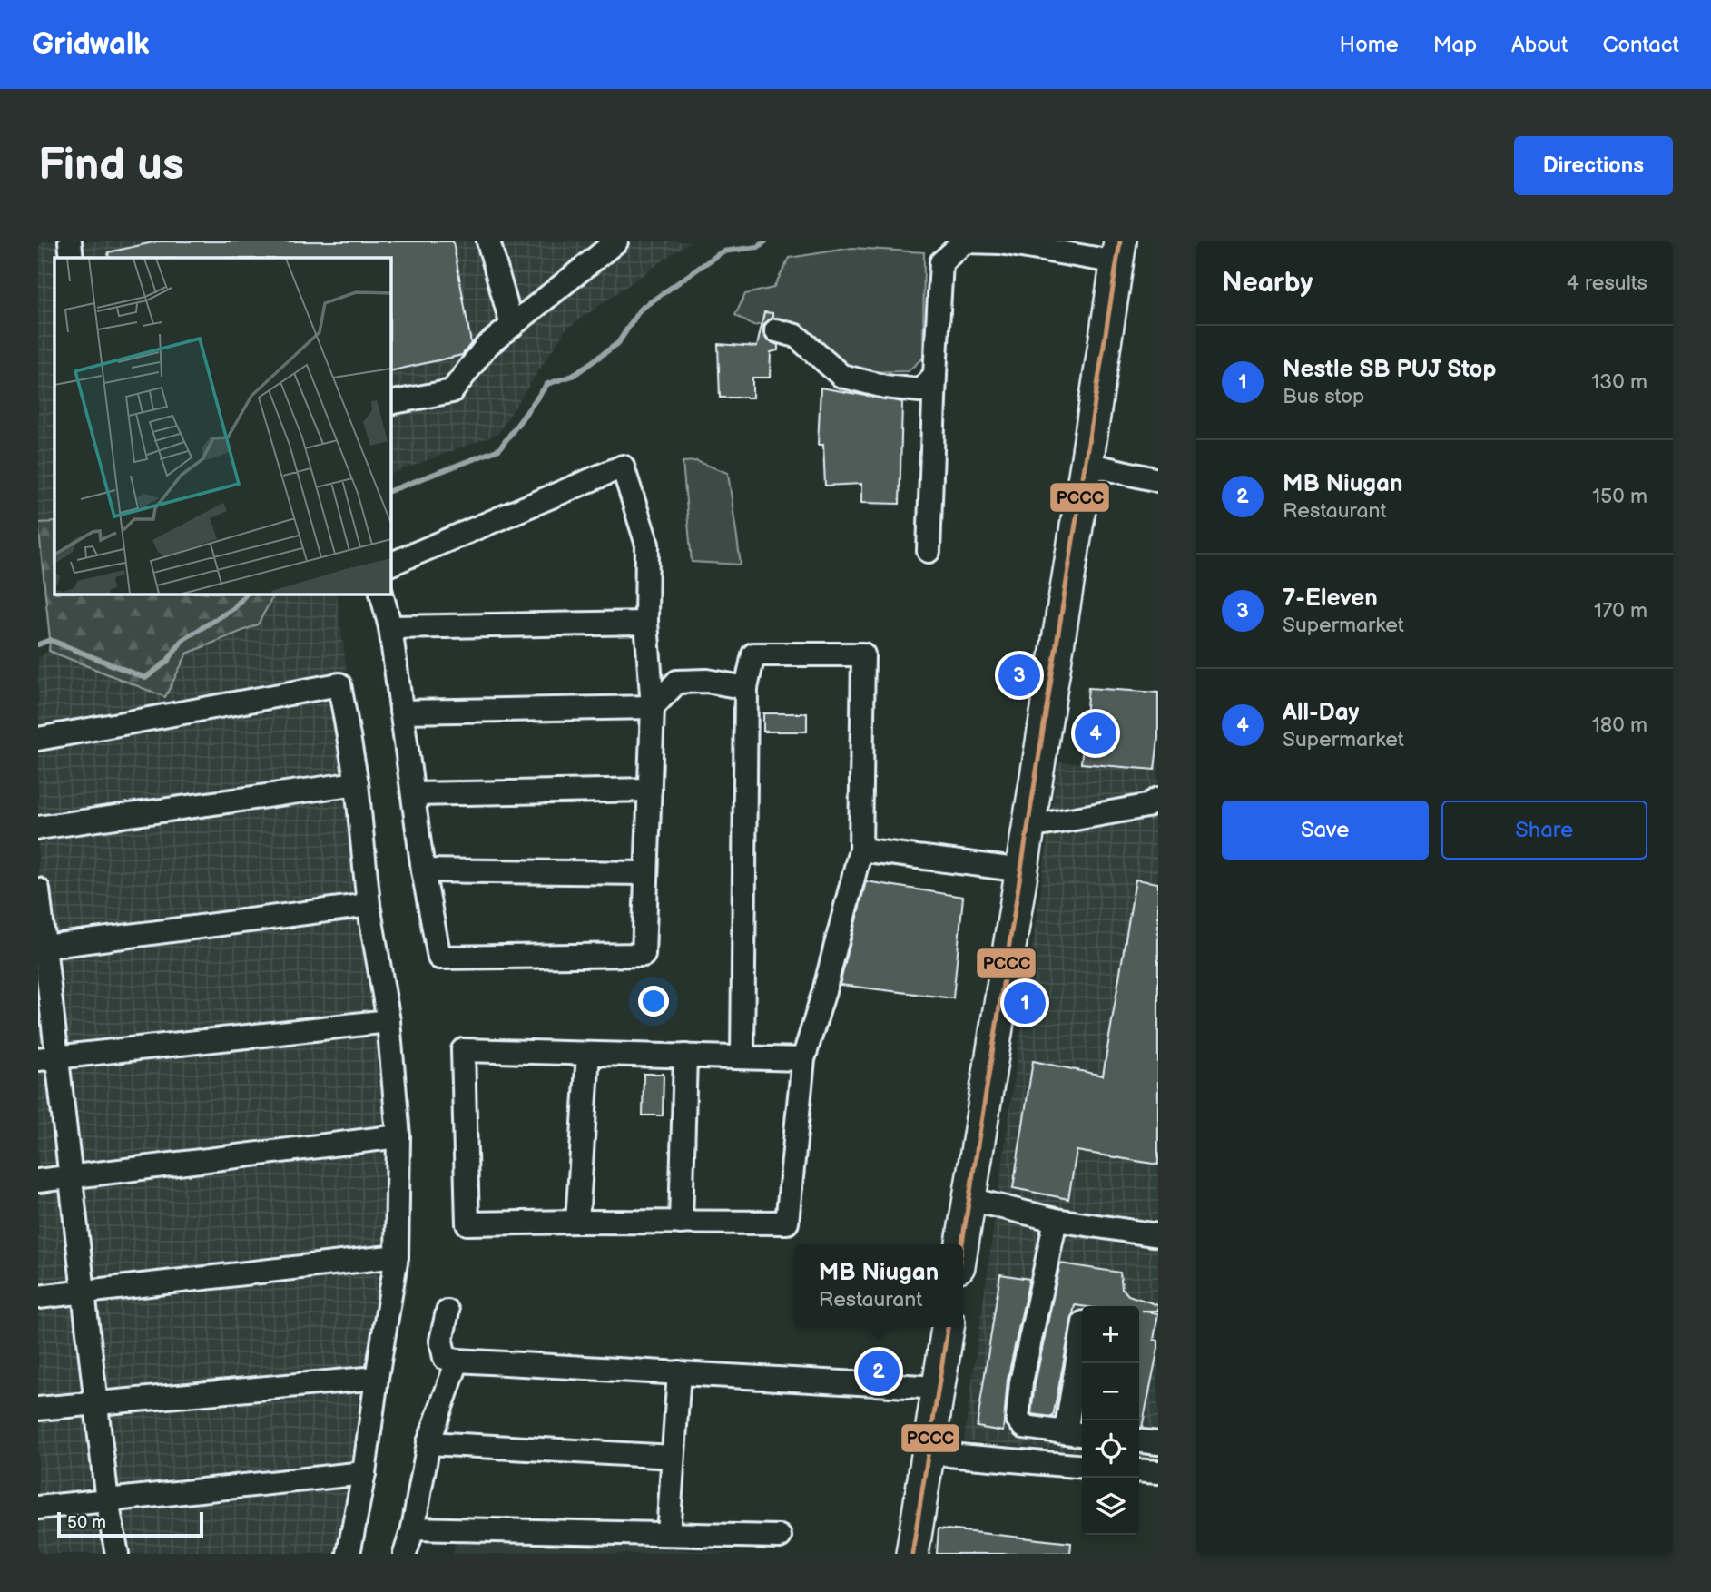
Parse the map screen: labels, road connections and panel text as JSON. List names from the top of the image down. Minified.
{"lines":["transit line PCCC"],"scale_bar":"50 m","page":{"header":"Gridwalk","nav":["Home","Map","About","Contact"],"buttons":["Directions",["Save","Share"]],"title":"Find us","heading":["Nearby","4 results"],"list":[{"mark":"1","name":"Nestle SB PUJ Stop","note":"Bus stop","value":"130 m"},{"mark":"2","name":"MB Niugan","note":"Restaurant","value":"150 m"},{"mark":"3","name":"7-Eleven","note":"Supermarket","value":"170 m"},{"mark":"4","name":"All-Day","note":"Supermarket","value":"180 m"}],"pins":["3","4","1","2"],"popup":["MB Niugan","Restaurant"],"map_buttons":["+","−"],"scale":"50 m"}}
